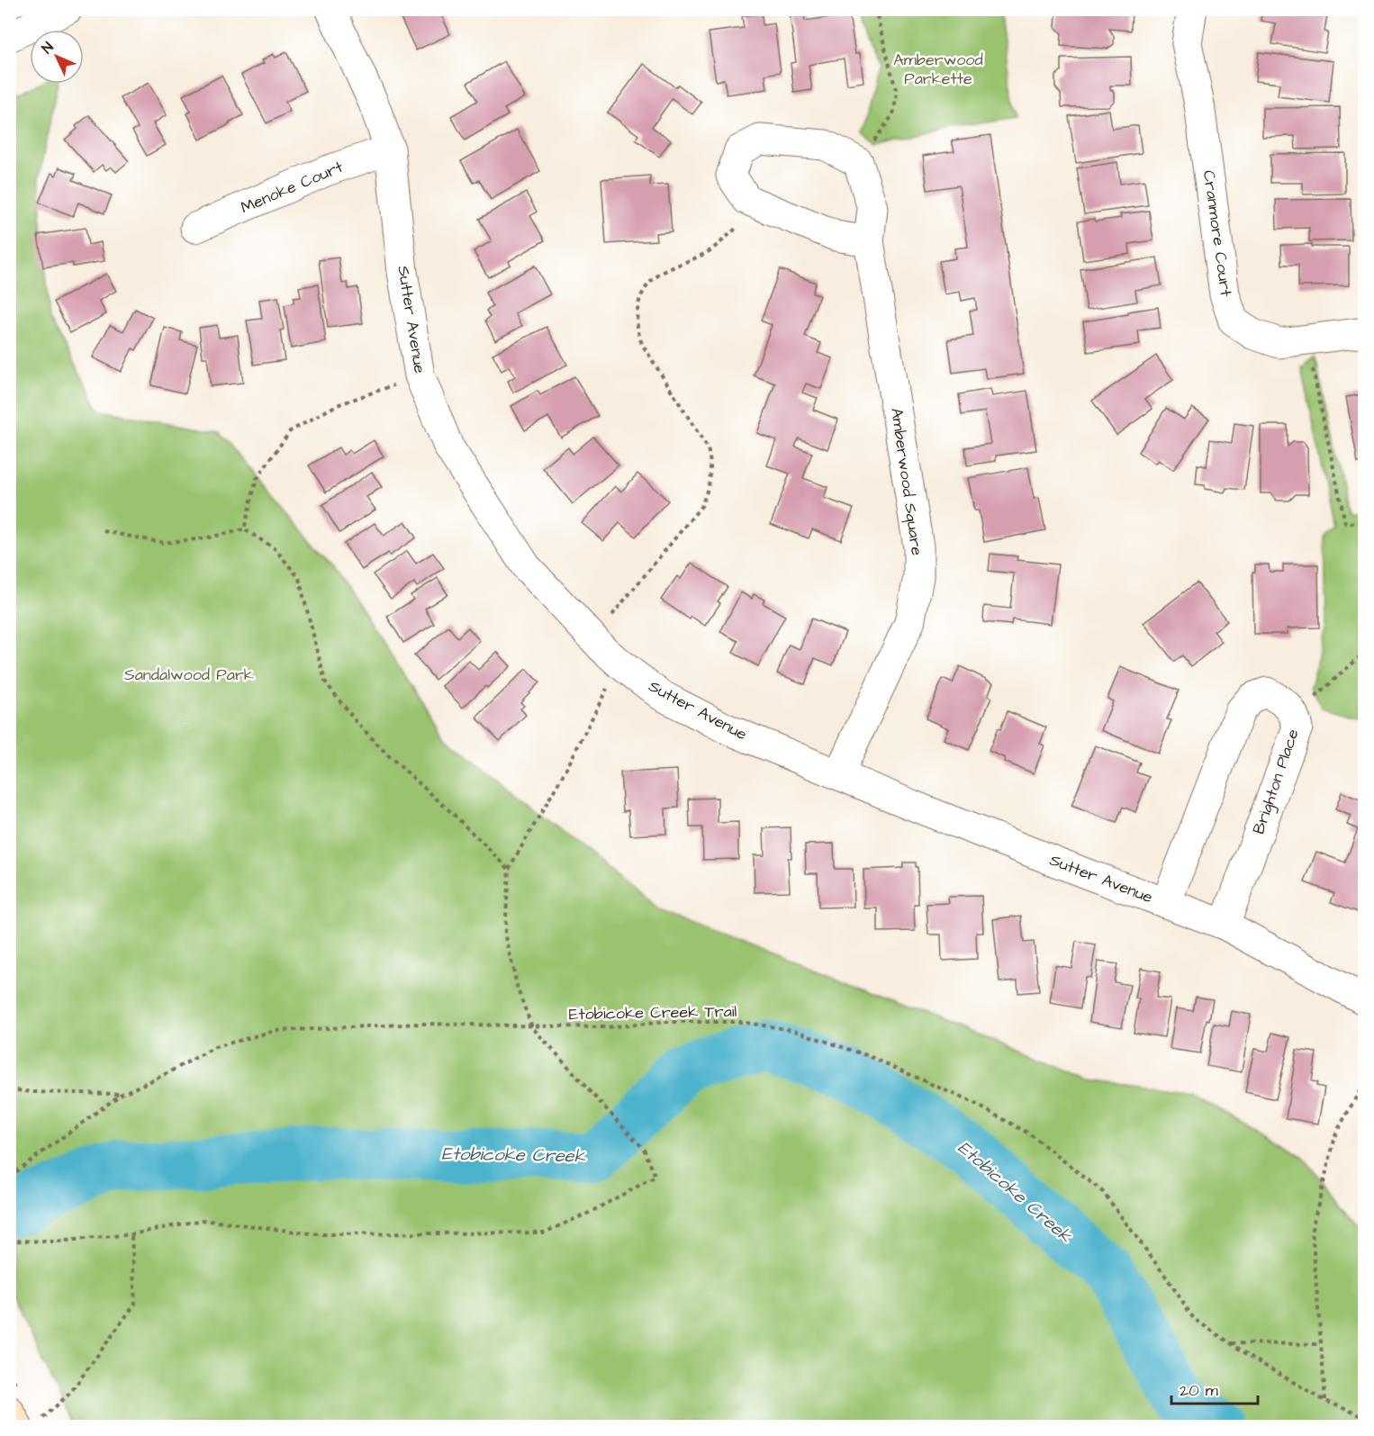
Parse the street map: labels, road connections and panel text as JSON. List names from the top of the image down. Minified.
{"streets":{"street":["Menoke Court","Cranmore Court","Sutter Avenue","Amberwood Square","Brighton Place"],"path":["Etobicoke Creek Trail"]},"crossings":[["Menoke Court","Sutter Avenue"],["Sutter Avenue","Amberwood Square"],["Sutter Avenue","Brighton Place"]],"water":["Etobicoke Creek"],"parks":["Amberwood Parkette","Sandalwood Park"],"scale_bar":"20 m","north":"top left"}
